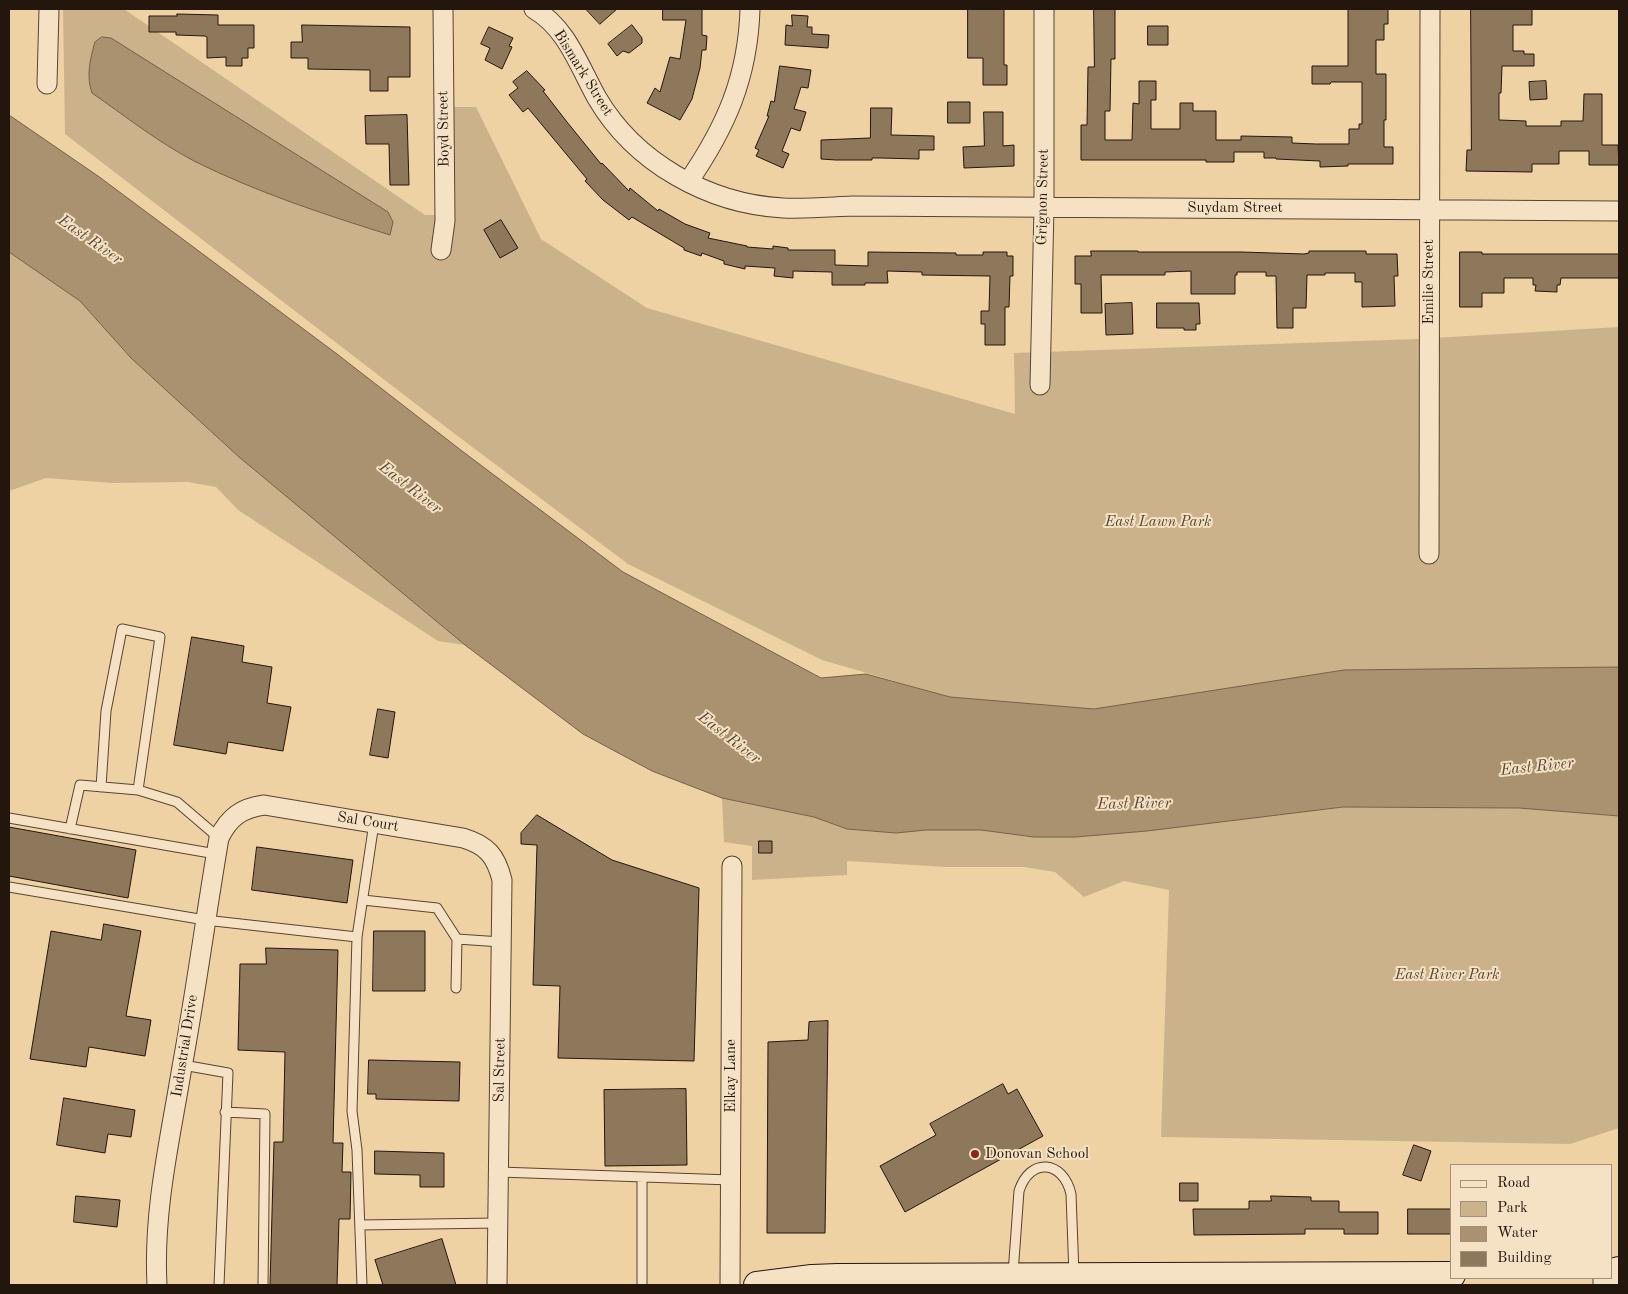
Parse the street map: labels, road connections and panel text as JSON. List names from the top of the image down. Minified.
{"streets":{"street":["Bismark Street","Boyd Street","Grignon Street","Suydam Street","Emilie Street","Sal Court","Industrial Drive","Sal Street","Elkay Lane"]},"crossings":[["Bismark Street","Suydam Street"],["Grignon Street","Suydam Street"],["Suydam Street","Emilie Street"],["Sal Court","Industrial Drive"],["Sal Court","Sal Street"]],"water":["East River"],"parks":["East Lawn Park","East River Park"],"places":["Donovan School"],"legend":["Road","Park","Water","Building"]}
